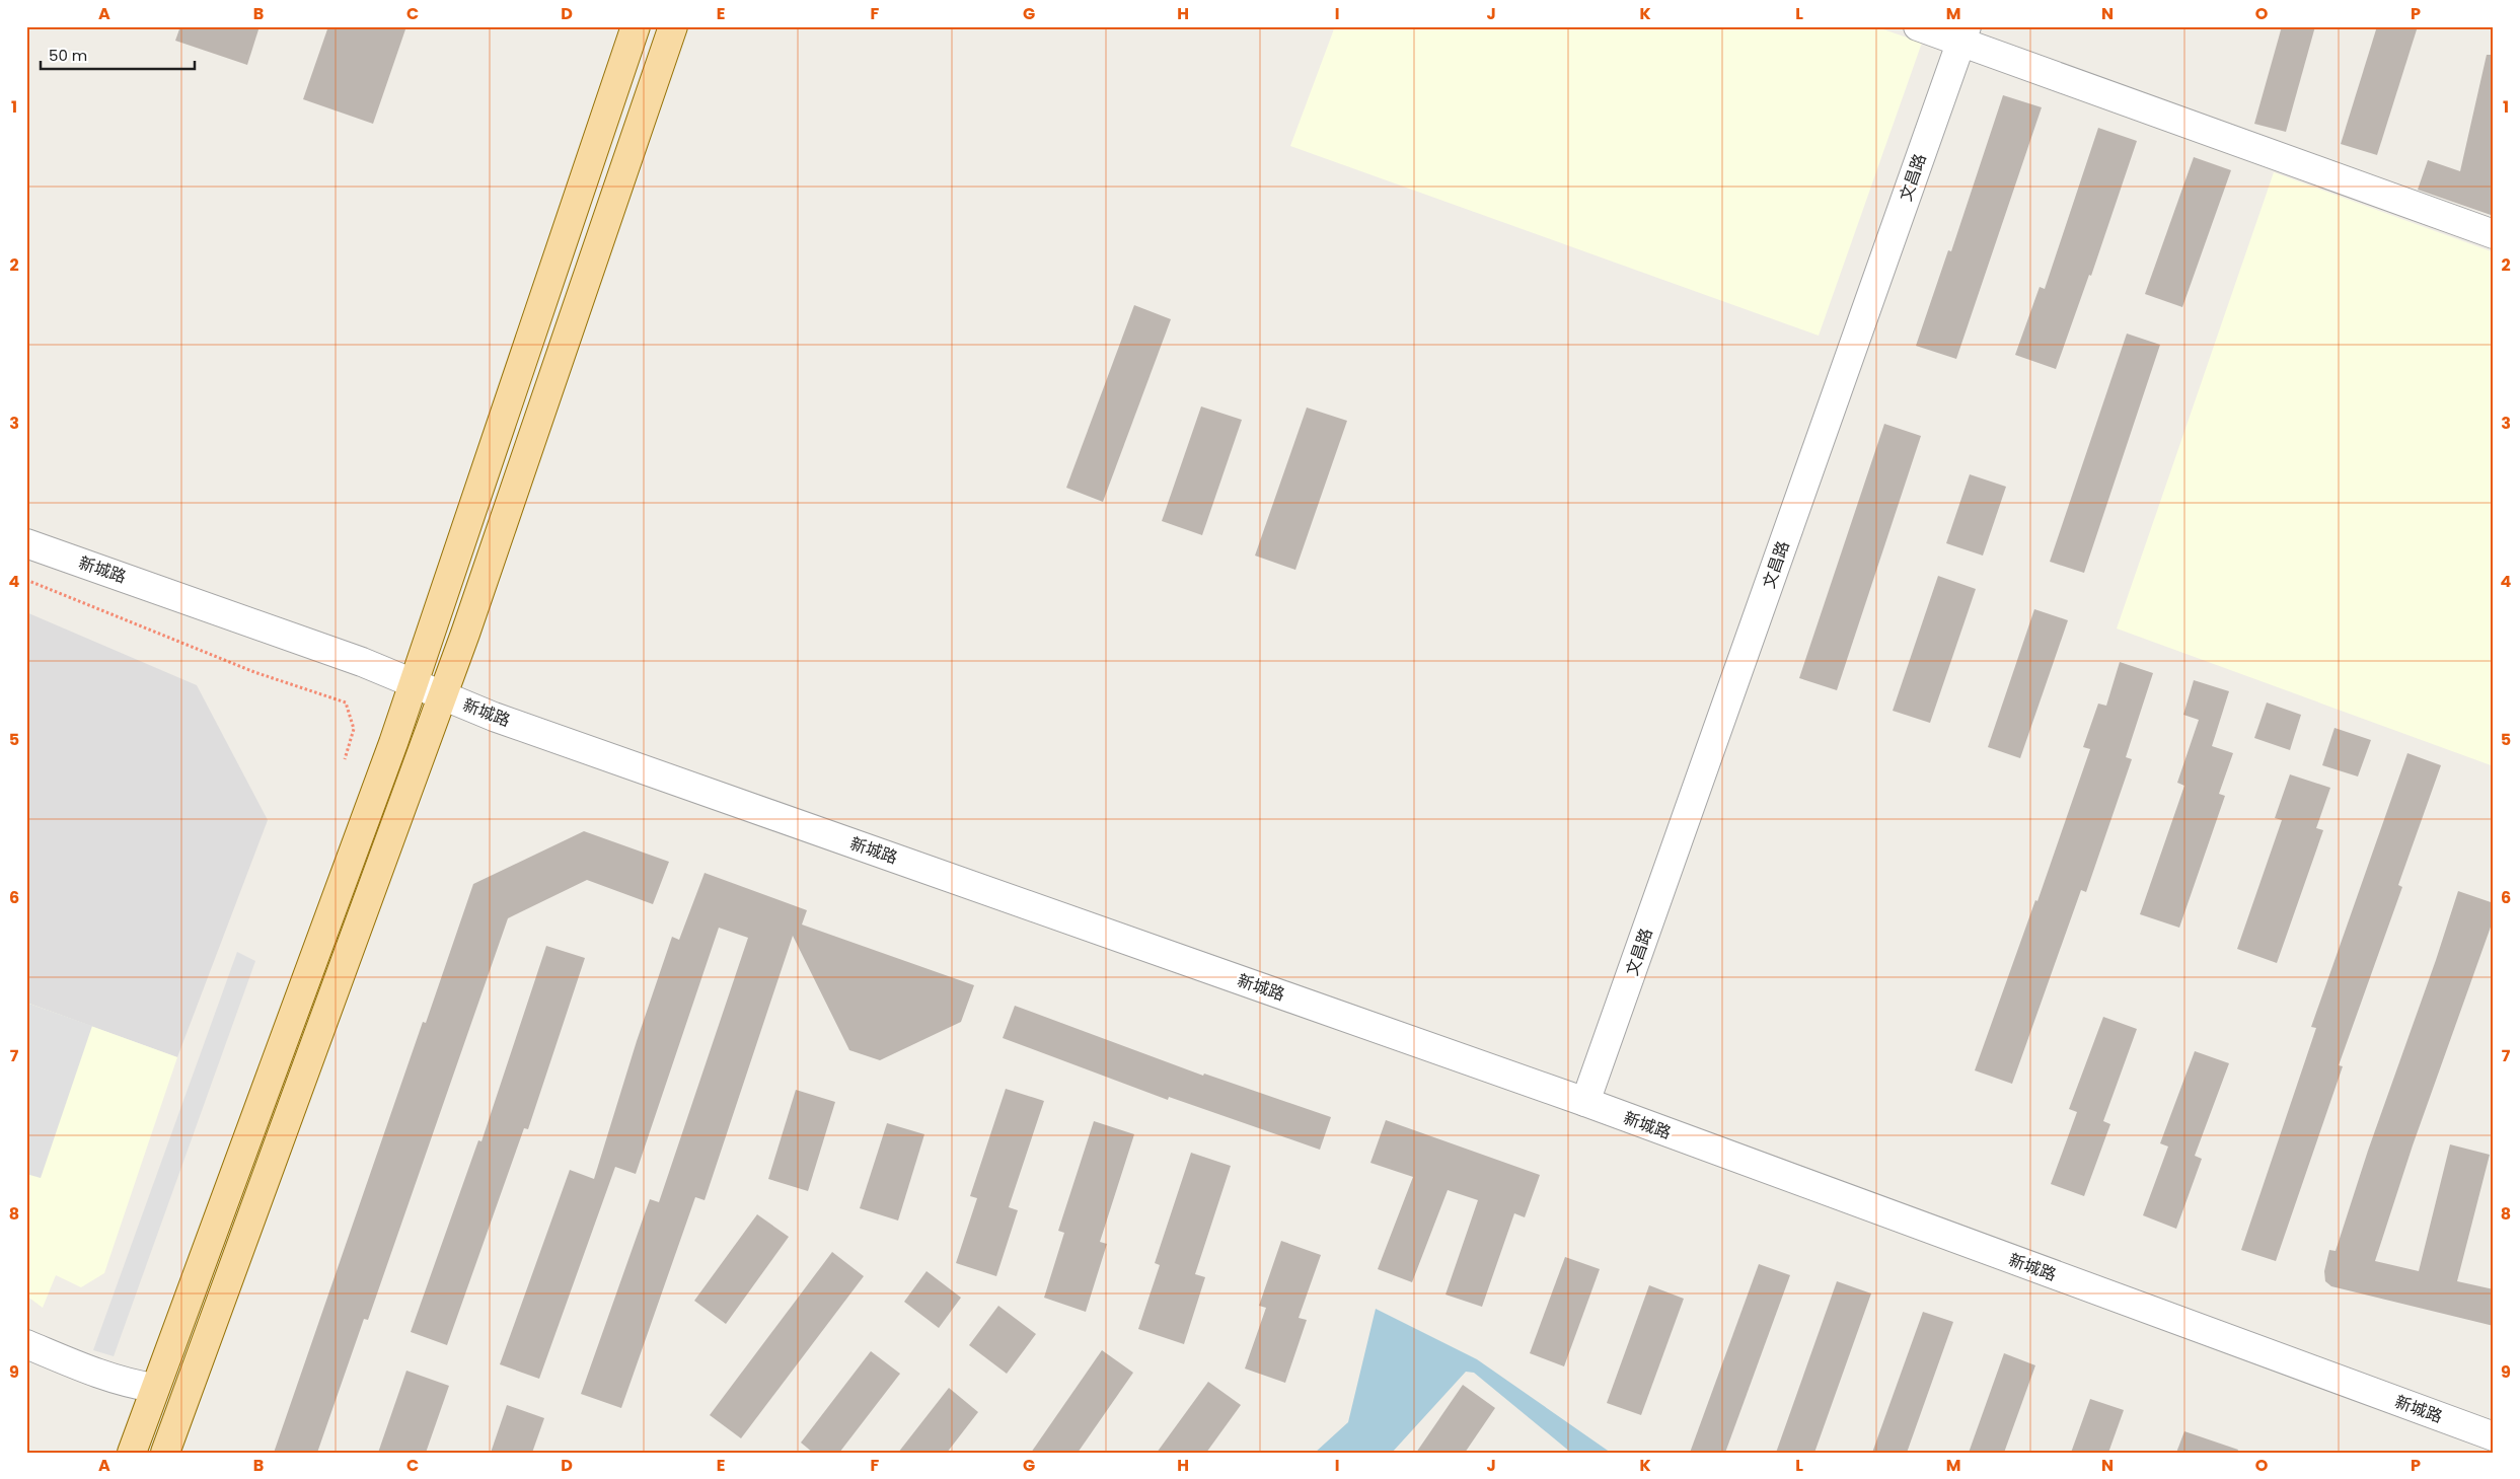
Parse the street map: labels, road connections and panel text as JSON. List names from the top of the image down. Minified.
{"streets":{"street":["文昌路","新城路"]},"crossings":[["文昌路","新城路"]],"scale_bar":"50 m","grid":{"columns":["A","B","C","D","E","F","G","H","I","J","K","L","M","N","O","P"],"rows":["1","2","3","4","5","6","7","8","9"]}}
